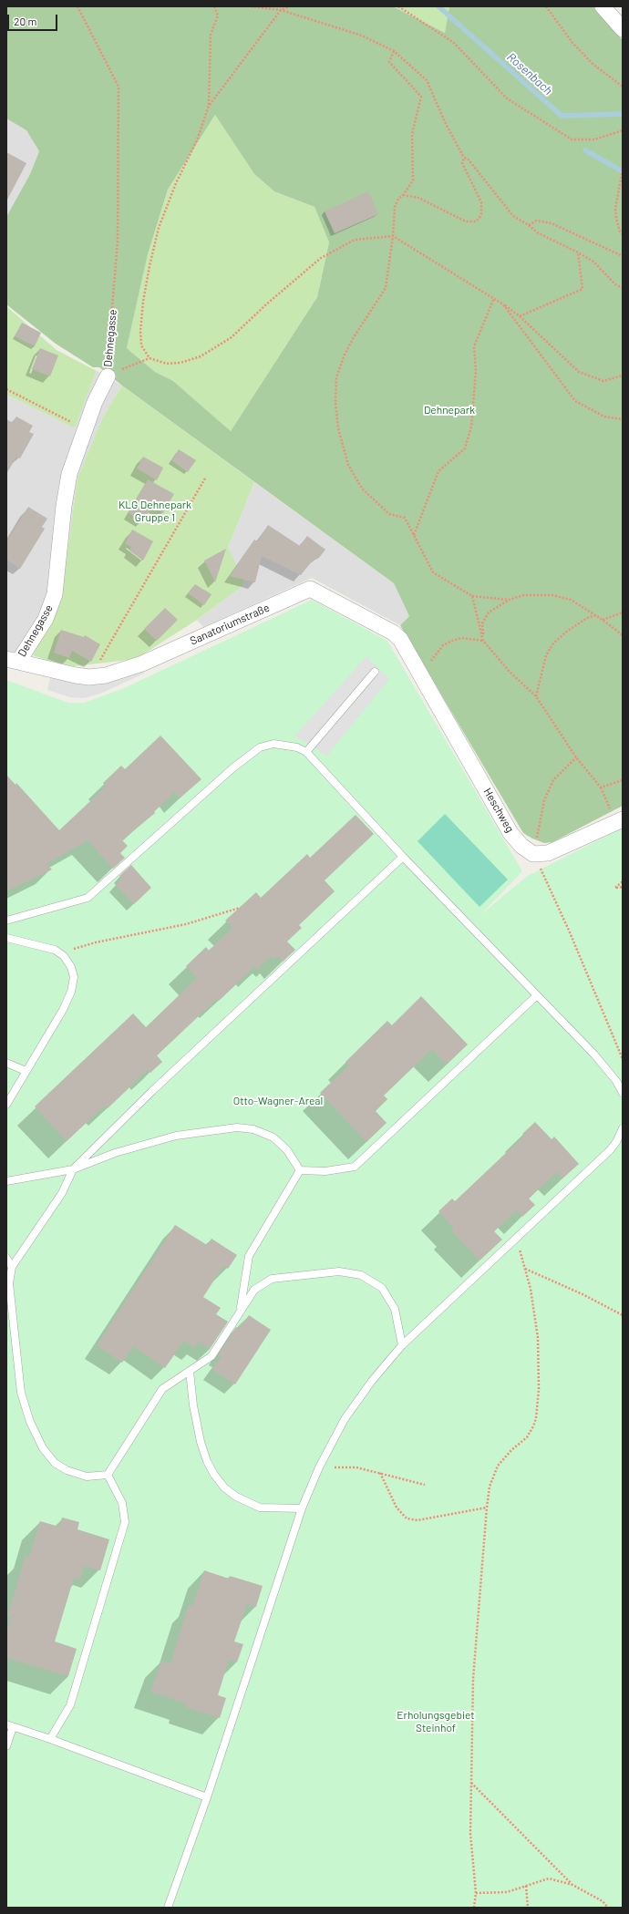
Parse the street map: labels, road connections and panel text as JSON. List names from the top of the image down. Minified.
{"streets":{"street":["Dehnegasse","Sanatoriumstraße","Heschweg"]},"crossings":[["Dehnegasse","Sanatoriumstraße"],["Sanatoriumstraße","Heschweg"]],"water":["Rosenbach"],"parks":["Dehnepark","KLG Dehnepark Gruppe 1","Otto-Wagner-Areal","Erholungsgebiet Steinhof"],"scale_bar":"20 m"}
